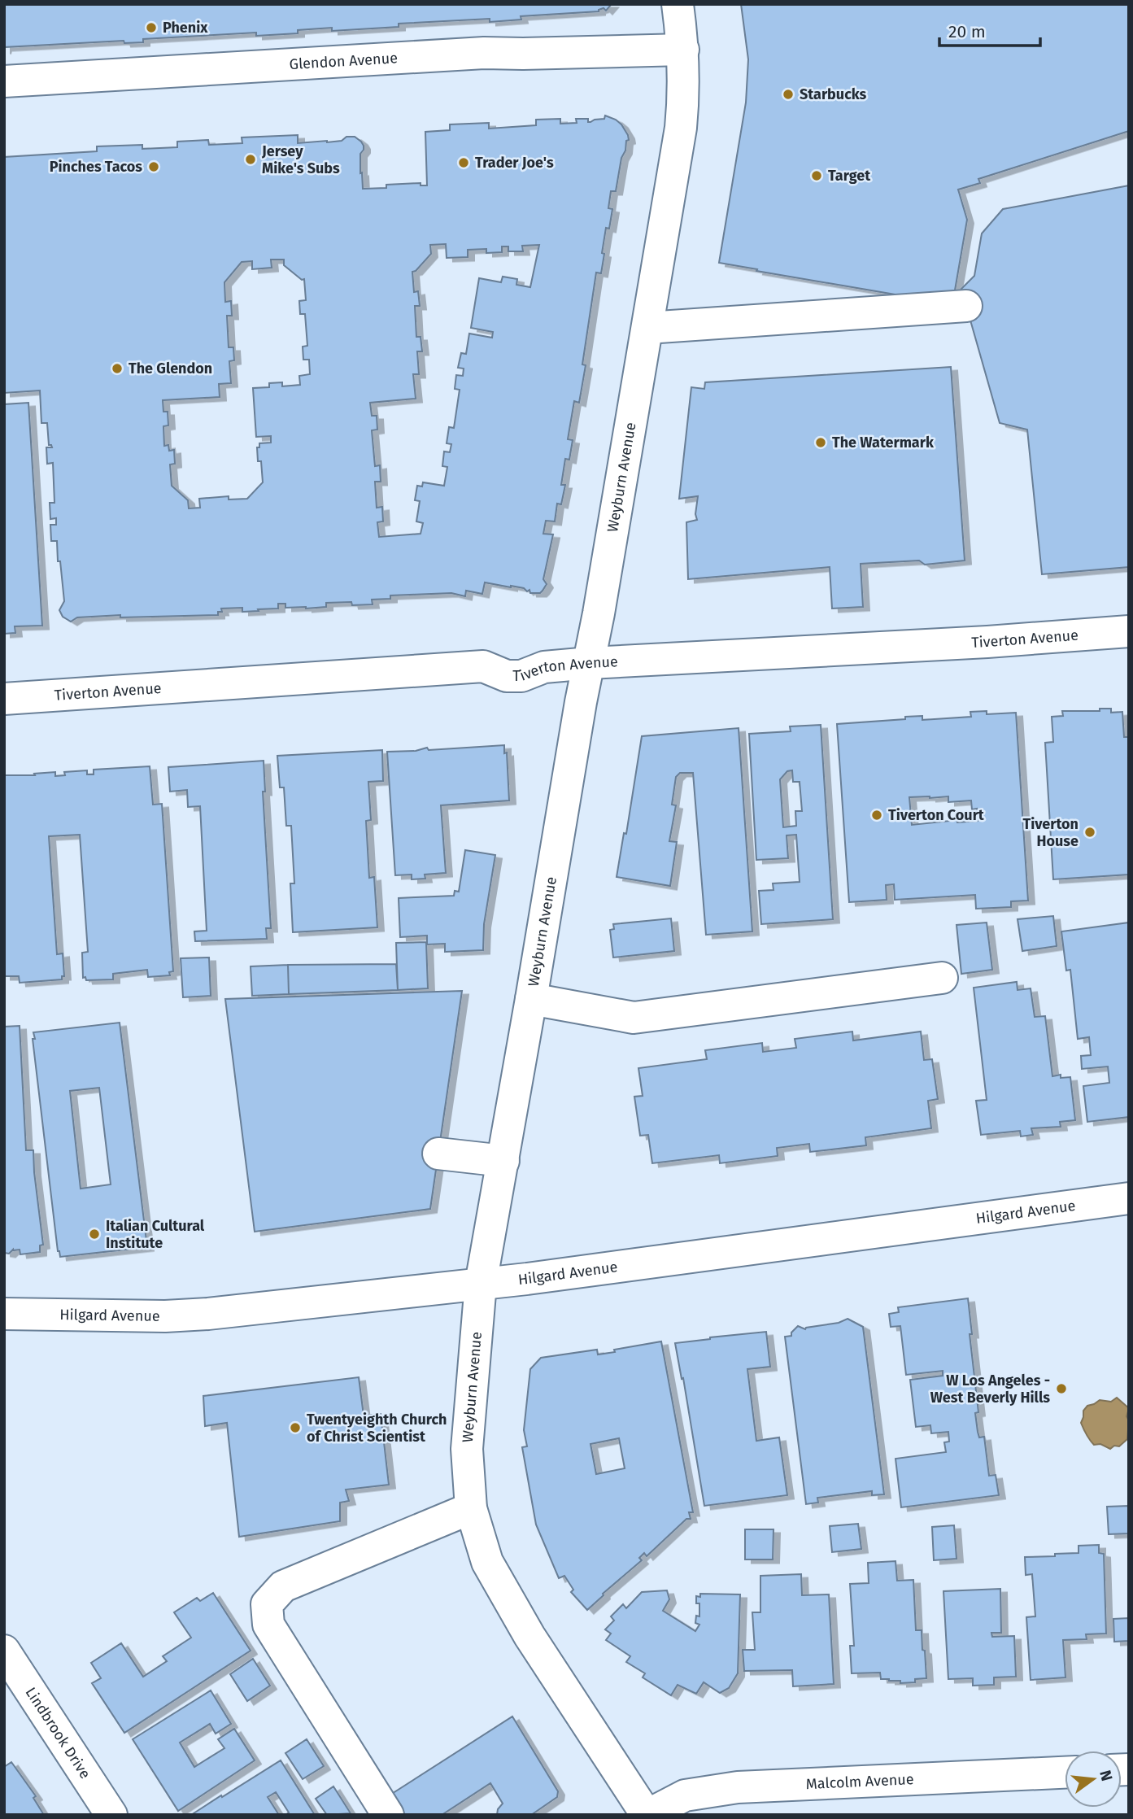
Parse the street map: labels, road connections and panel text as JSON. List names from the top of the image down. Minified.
{"streets":{"street":["Glendon Avenue","Weyburn Avenue","Tiverton Avenue","Hilgard Avenue","Lindbrook Drive","Malcolm Avenue"]},"crossings":[["Glendon Avenue","Weyburn Avenue"],["Weyburn Avenue","Tiverton Avenue"],["Weyburn Avenue","Hilgard Avenue"],["Weyburn Avenue","Malcolm Avenue"]],"places":["Phenix","Starbucks","Jersey Mike's Subs","Trader Joe's","Pinches Tacos","Target","The Glendon","The Watermark","Tiverton Court","Tiverton House","Italian Cultural Institute","W Los Angeles - West Beverly Hills","Twentyeighth Church of Christ Scientist"],"scale_bar":"20 m","north":"right"}
